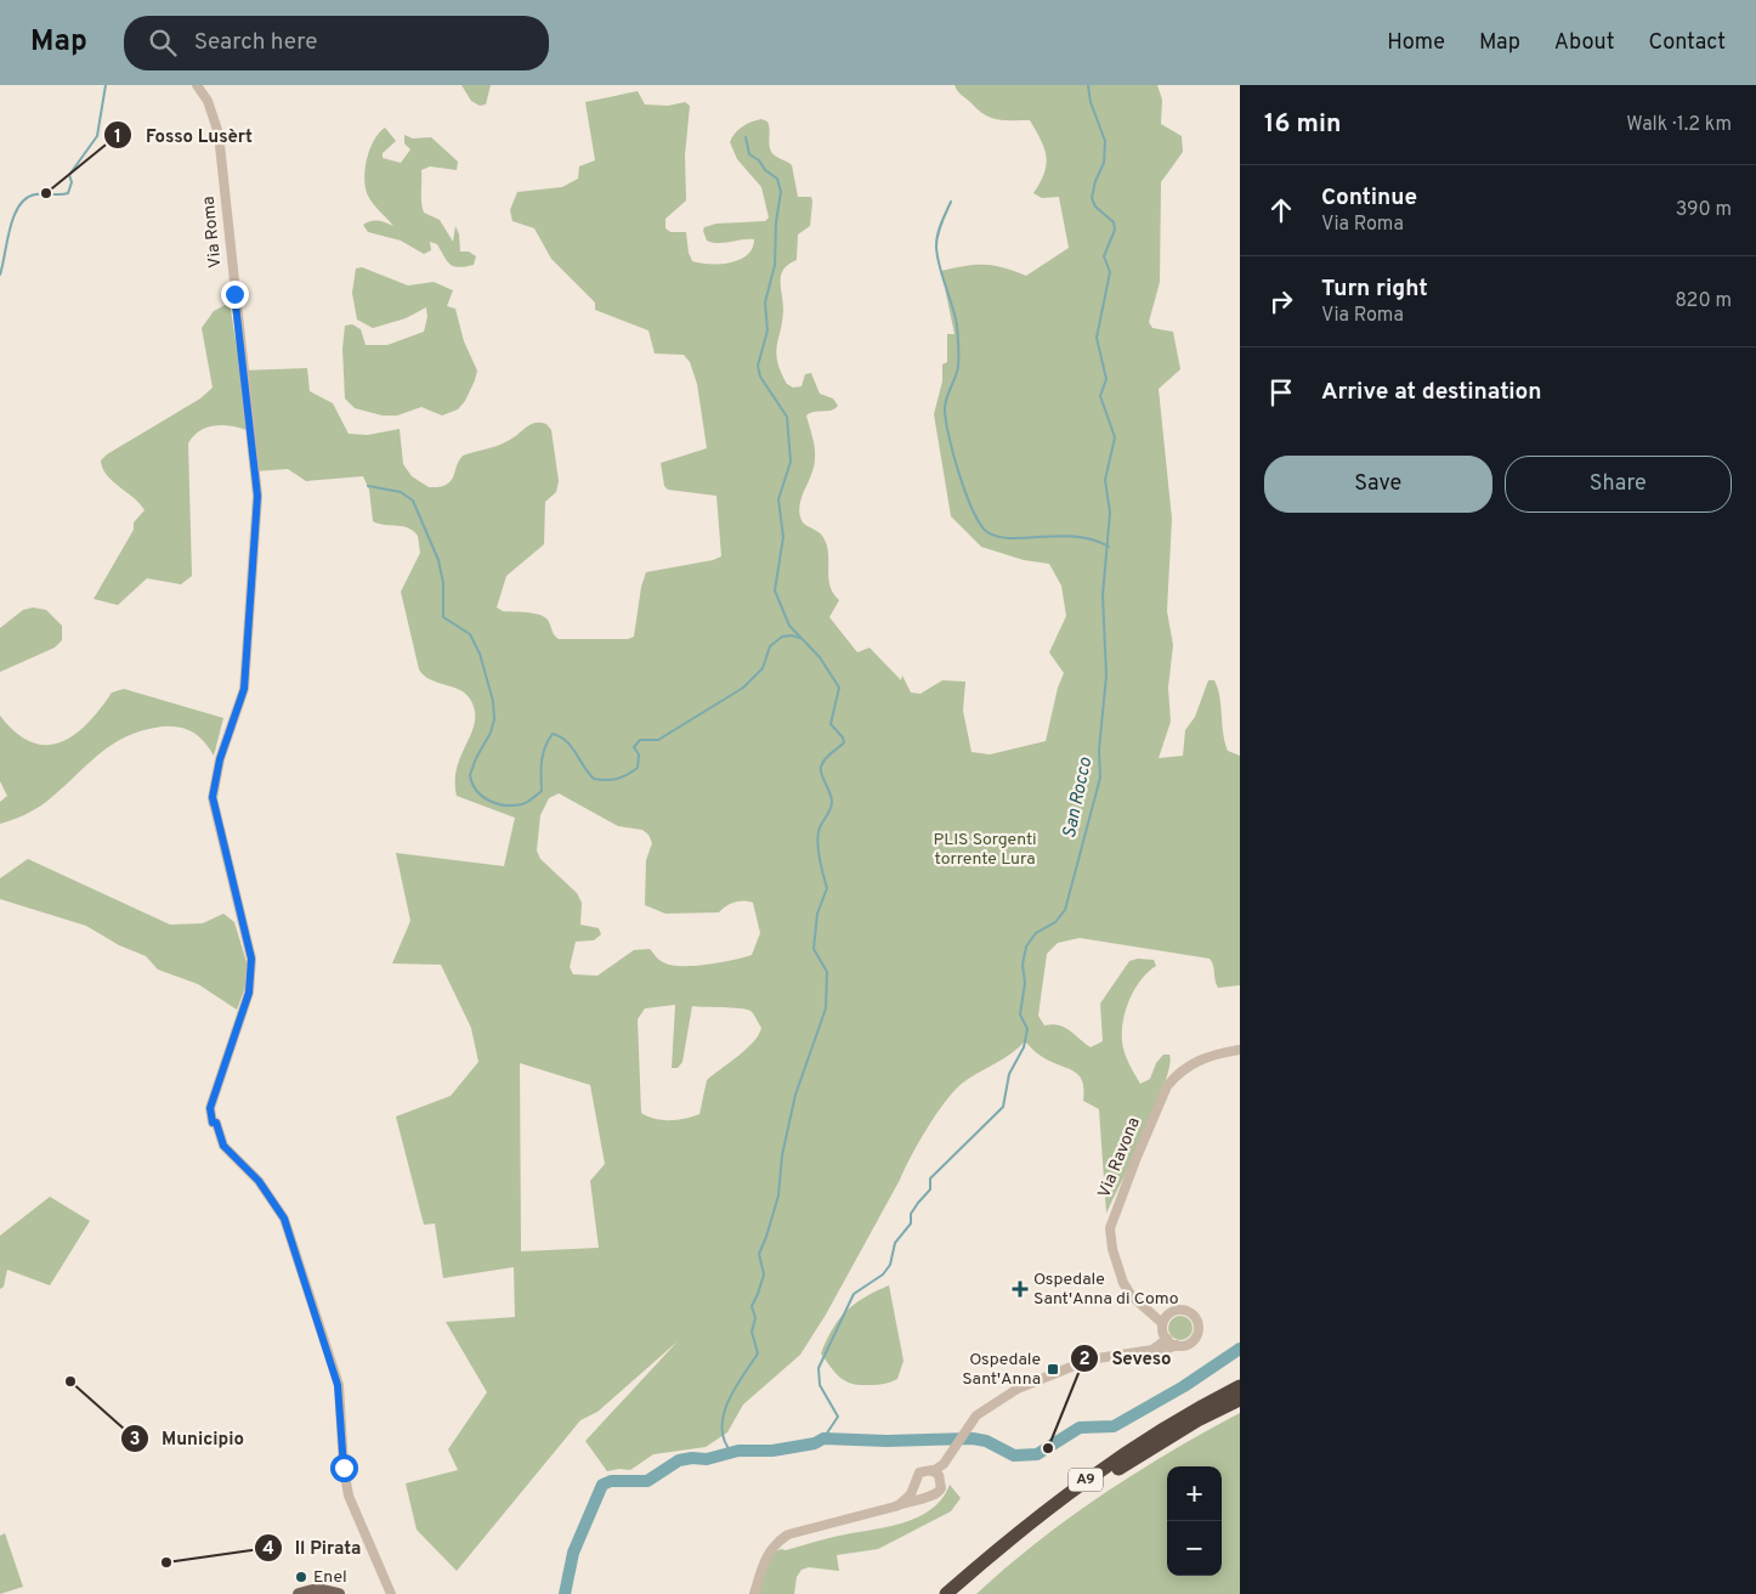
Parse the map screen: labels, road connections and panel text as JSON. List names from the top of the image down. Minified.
{"streets":{"highway":["A9"],"street":["Via Roma","Via Ravona"]},"water":["San Rocco"],"parks":["PLIS Sorgenti torrente Lura"],"places":{"other":["Fosso Lusèrt","Municipio","Seveso","Il Pirata","Enel"],"health":["Ospedale Sant'Anna di Como"],"transit":["Ospedale Sant'Anna"]},"page":{"header":"Map","search":"Search here","nav":["Home","Map","About","Contact"],"heading":["16 min","Walk · 1.2 km"],"list":[["Continue","Via Roma","390 m"],["Turn right","Via Roma","820 m"],"Arrive at destination"],"buttons":["Save","Share"],"map_buttons":["+","−"]}}
